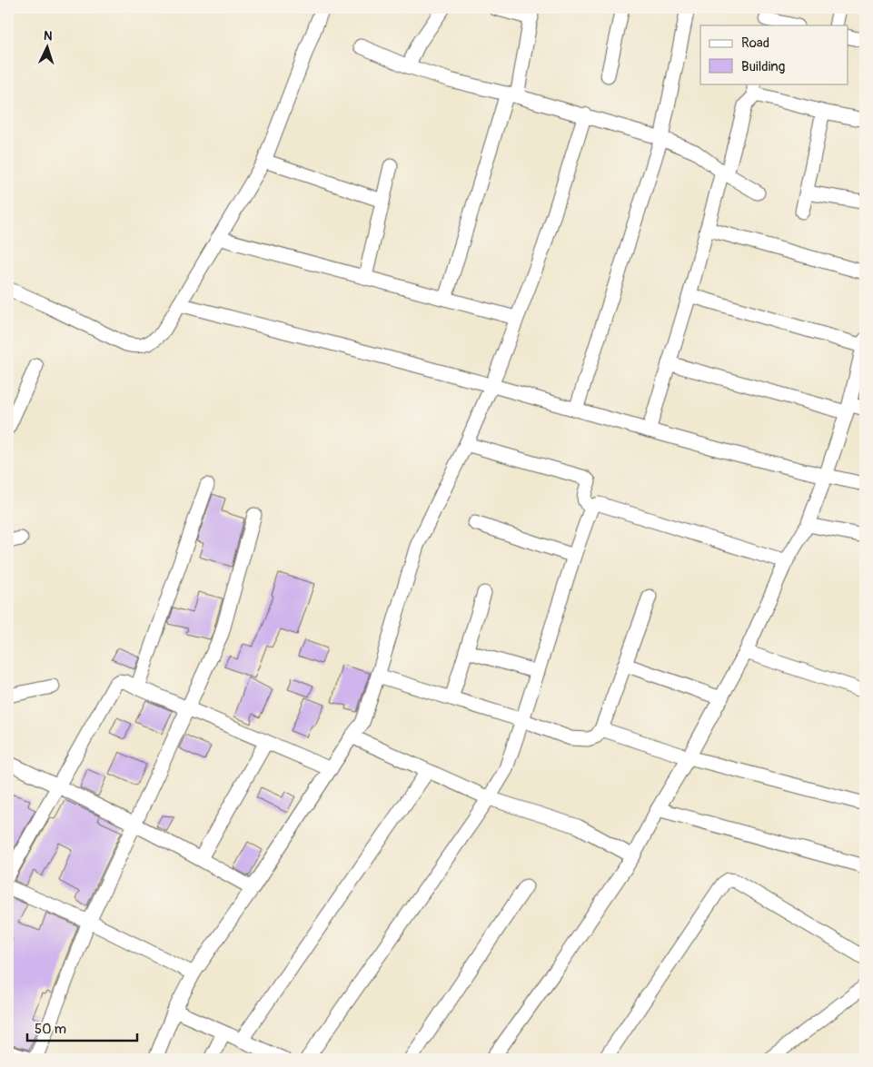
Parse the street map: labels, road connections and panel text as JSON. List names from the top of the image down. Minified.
{"legend":["Road","Building"],"scale_bar":"50 m","north":"top"}
